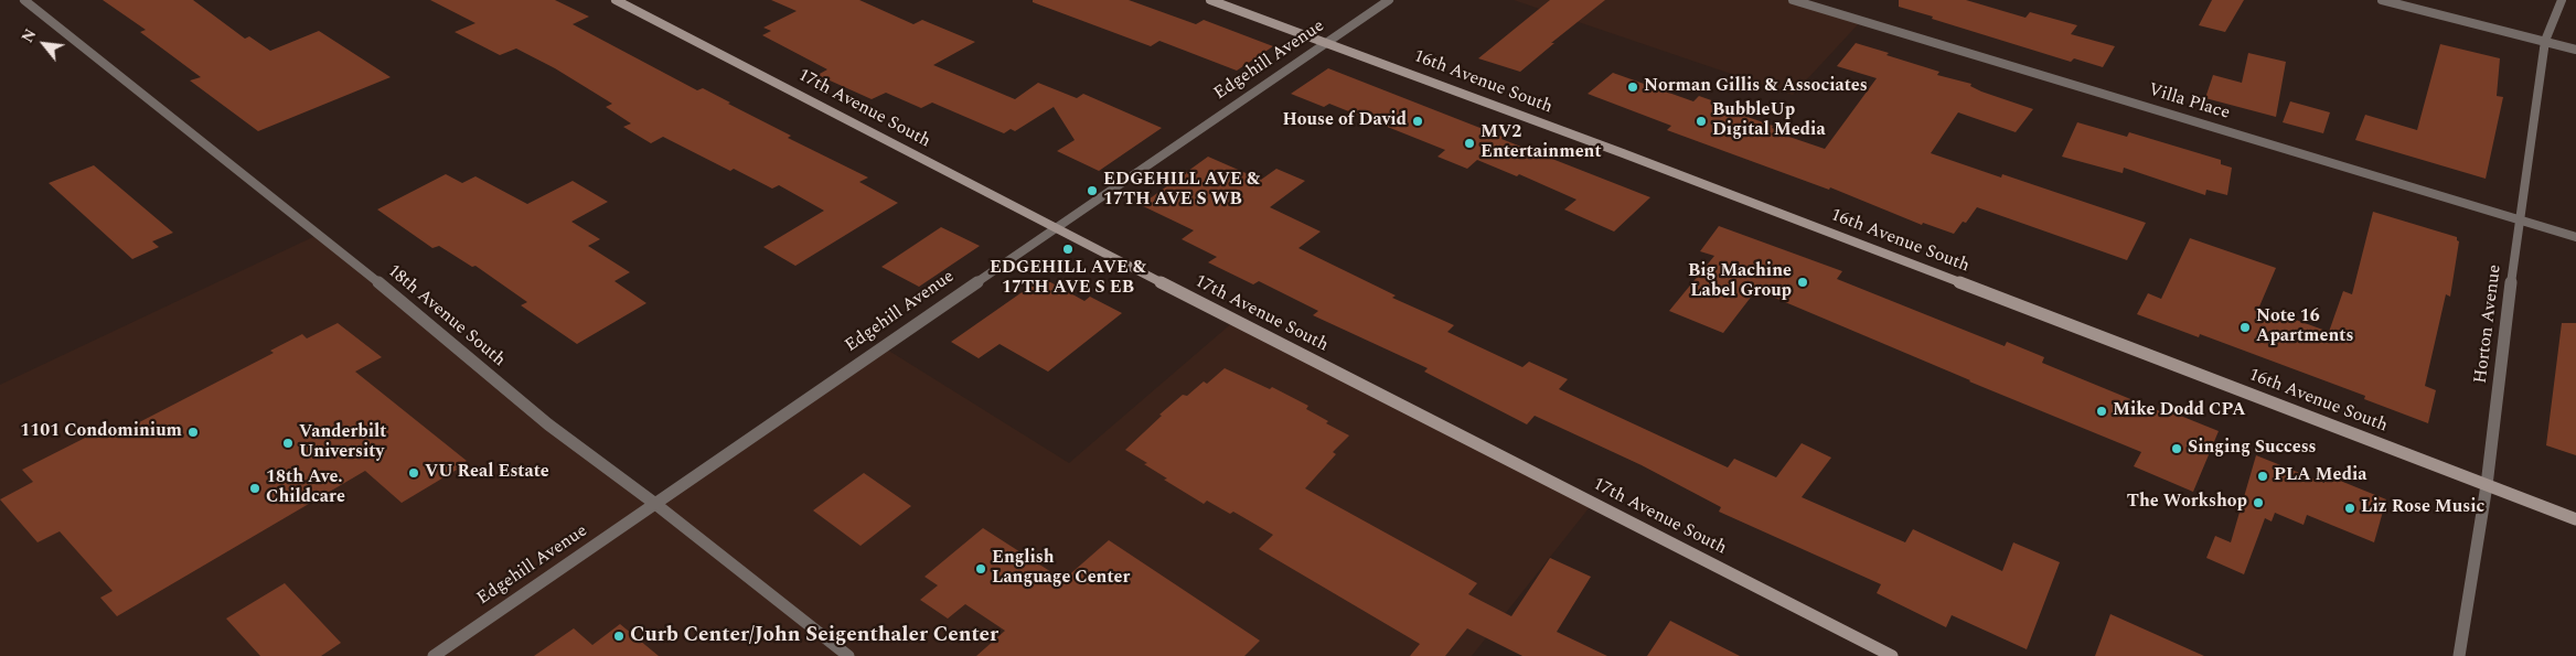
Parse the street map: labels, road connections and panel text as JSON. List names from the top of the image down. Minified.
{"streets":{"main road":["16th Avenue South","17th Avenue South"],"street":["Edgehill Avenue","Villa Place","18th Avenue South","Horton Avenue"]},"crossings":[["Edgehill Avenue","16th Avenue South"],["Edgehill Avenue","17th Avenue South"],["Edgehill Avenue","18th Avenue South"],["16th Avenue South","Horton Avenue"],["Villa Place","Horton Avenue"]],"places":["Norman Gillis & Associates","House of David","BubbleUp Digital Media","MV2 Entertainment","EDGEHILL AVE & 17TH AVE S WB","EDGEHILL AVE & 17TH AVE S EB","Big Machine Label Group","Note 16 Apartments","Mike Dodd CPA","1101 Condominium","Vanderbilt University","Singing Success","VU Real Estate","PLA Media","18th Ave. Childcare","The Workshop","Liz Rose Music","English Language Center","Curb Center/John Seigenthaler Center"],"north":"top left"}
